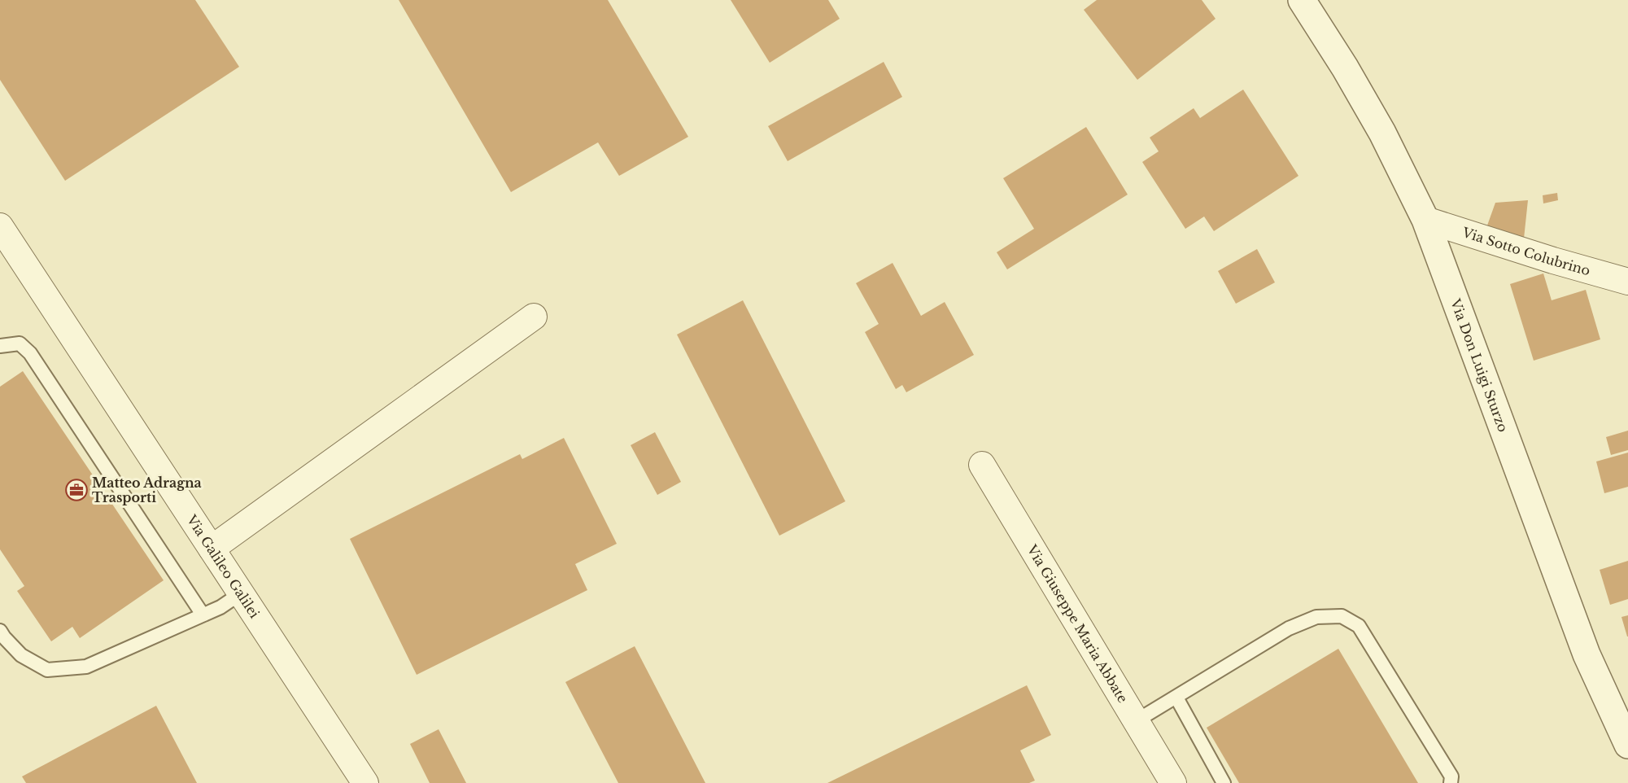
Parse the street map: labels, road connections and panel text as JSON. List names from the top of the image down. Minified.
{"streets":{"street":["Via Sotto Colubrino","Via Don Luigi Sturzo","Via Galileo Galilei","Via Giuseppe Maria Abbate"]},"crossings":[["Via Sotto Colubrino","Via Don Luigi Sturzo"]],"places":{"office":["Matteo Adragna Trasporti"]}}
